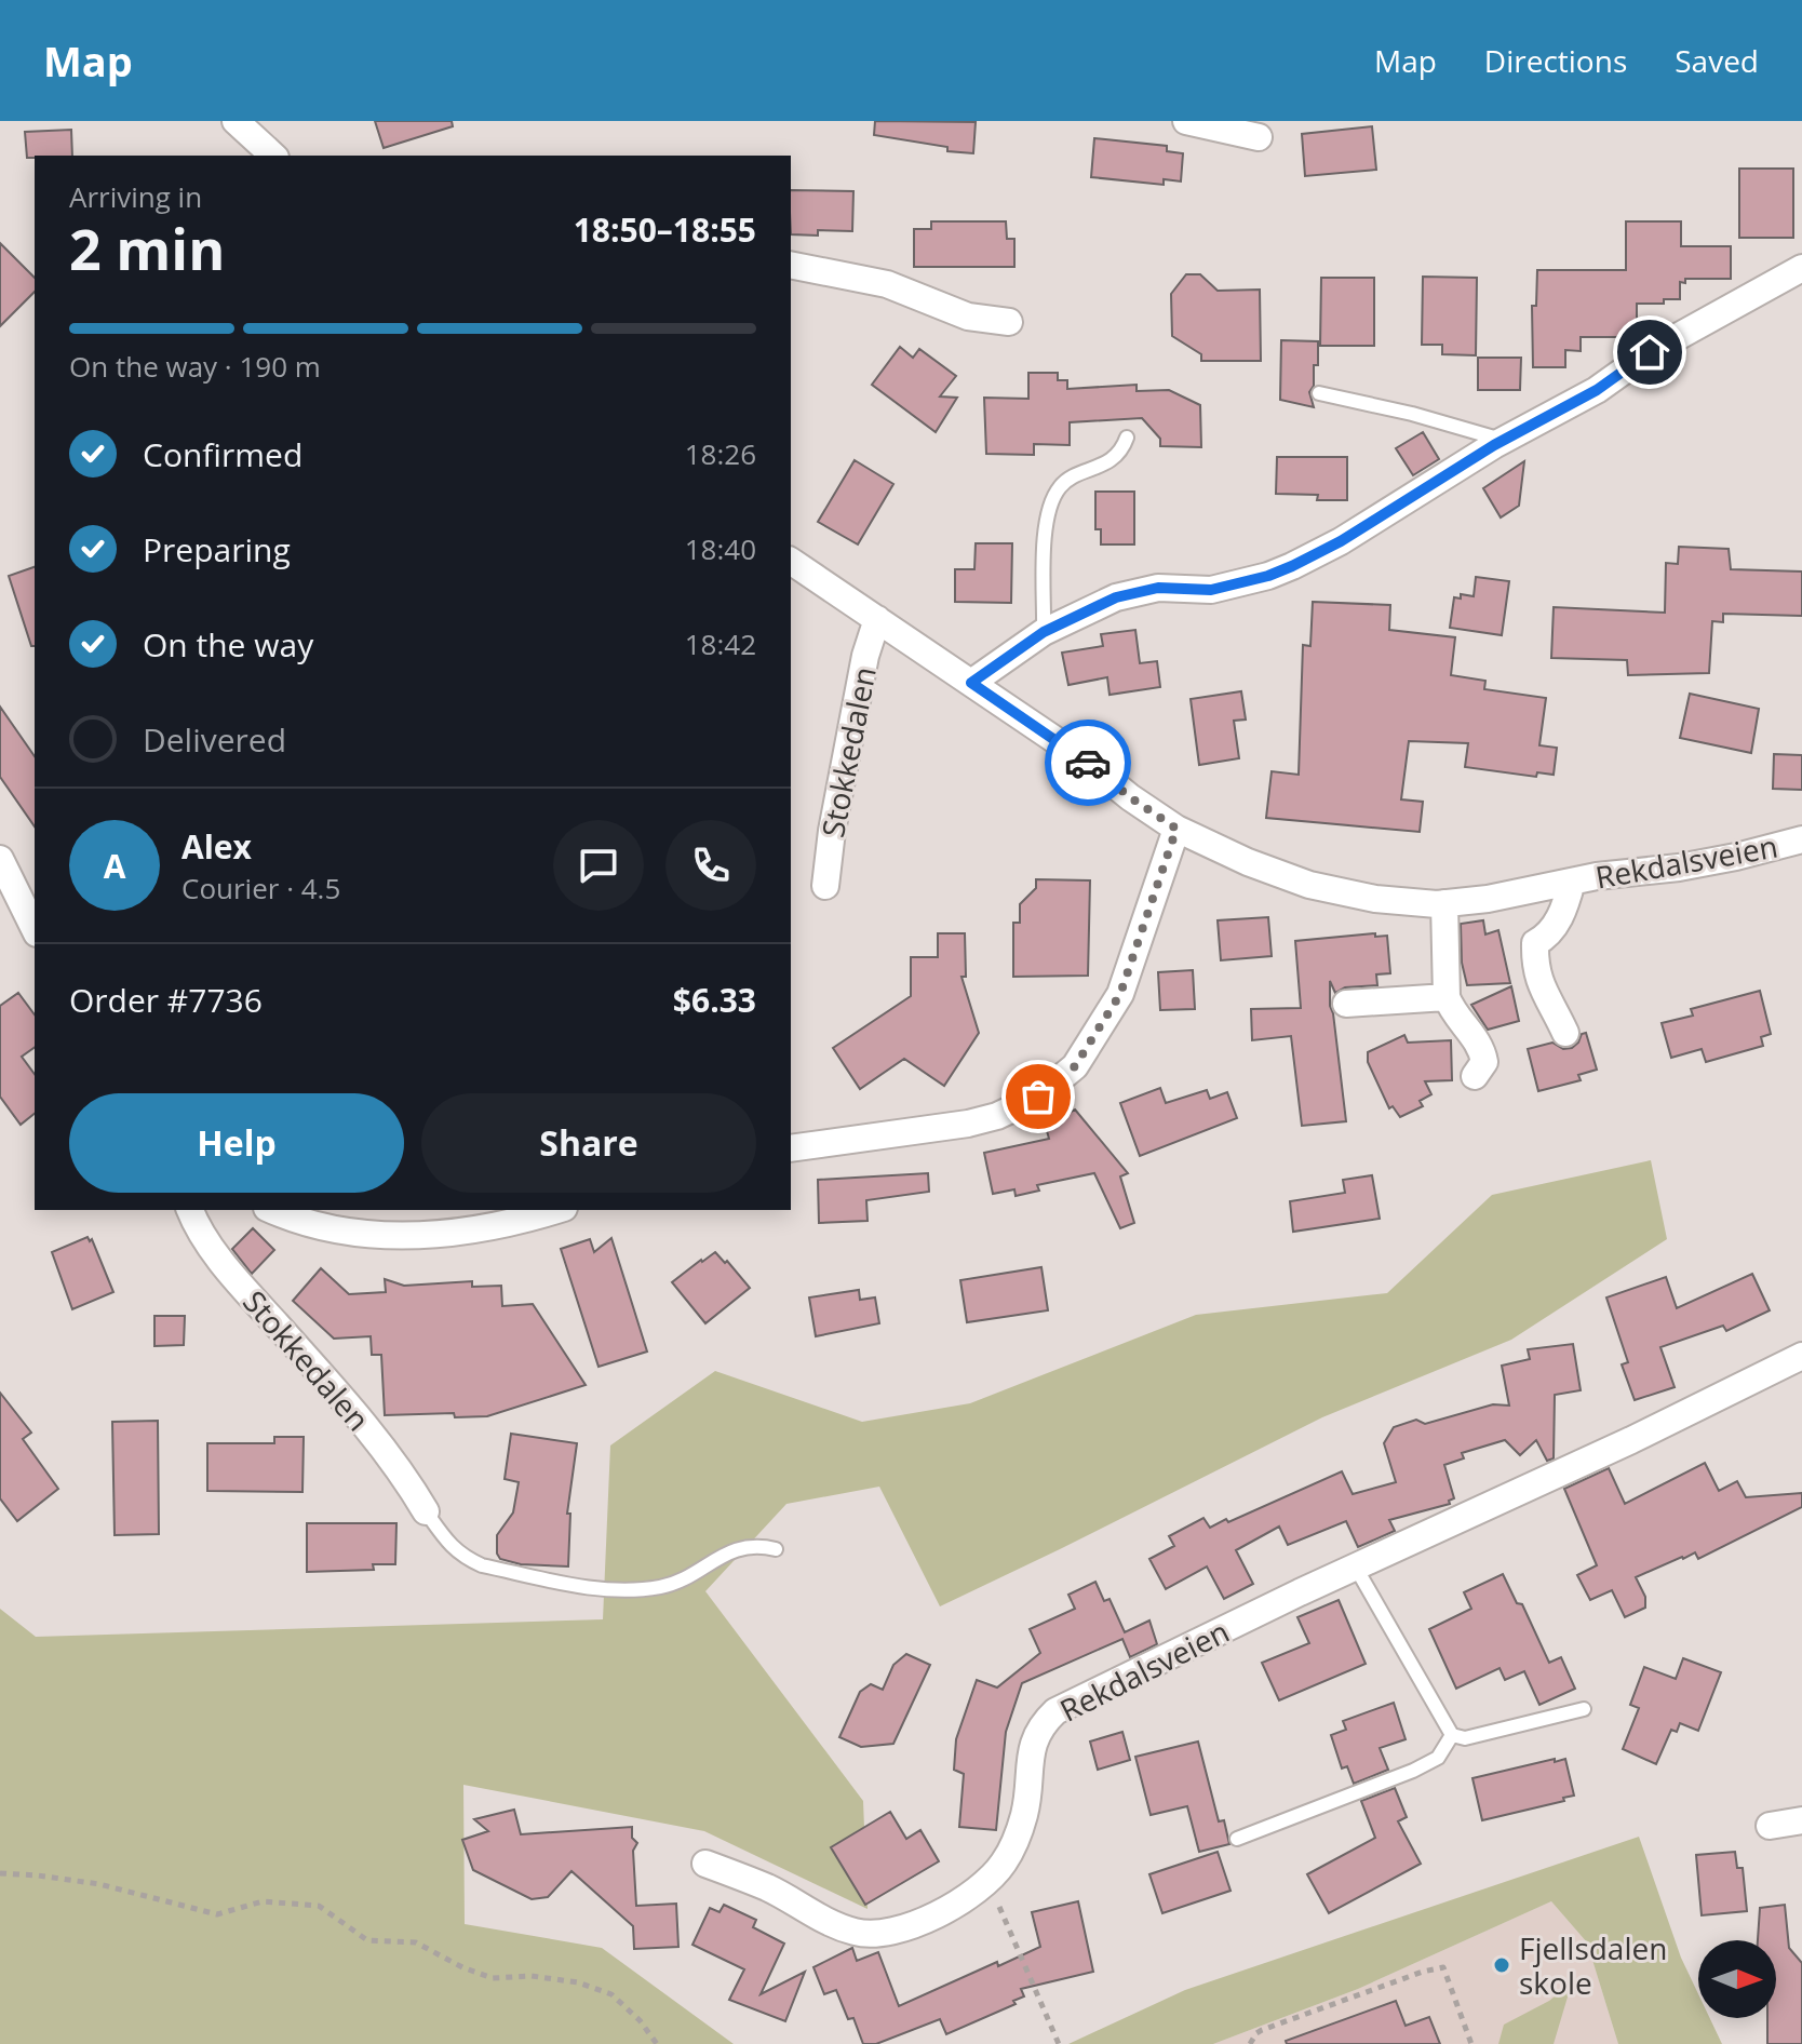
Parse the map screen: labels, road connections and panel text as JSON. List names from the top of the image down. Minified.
{"streets":{"street":["Stokkedalen","Rekdalsveien"]},"crossings":[["Stokkedalen","Rekdalsveien"]],"places":["Fjellsdalen skole"],"north":"right","page":{"header":"Map","nav":["Map","Directions","Saved"],"heading":["2 min","Arriving in","18:50–18:55"],"panel":["Alex","Courier · 4.5","Order #7736","$6.33"],"bar":"On the way · 190 m","list":[["Confirmed","18:26"],["Preparing","18:40"],["On the way","18:42"],"Delivered"],"round":"A","buttons":["Help","Share"]}}
